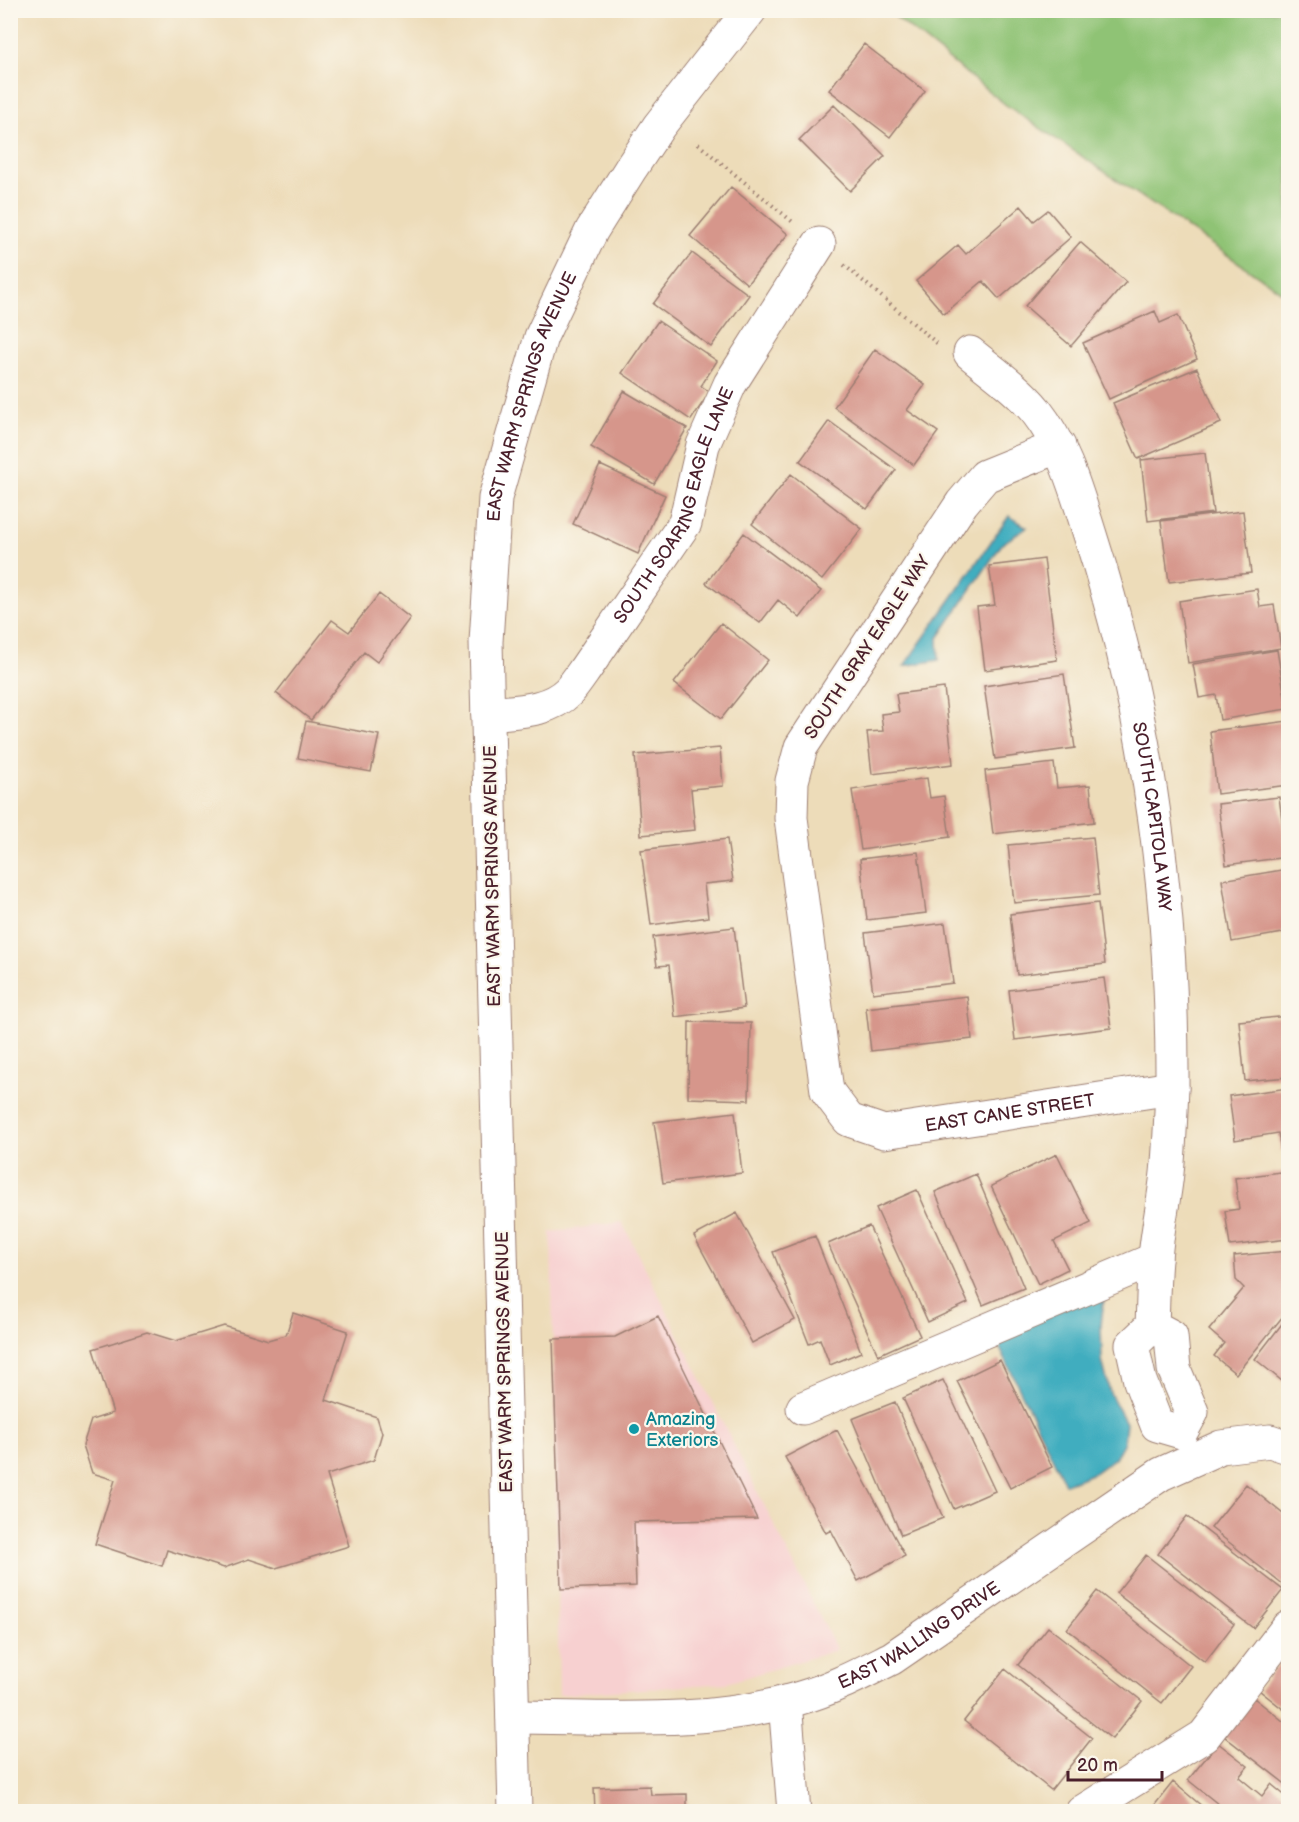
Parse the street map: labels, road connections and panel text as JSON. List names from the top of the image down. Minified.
{"streets":{"street":["EAST WARM SPRINGS AVENUE","SOUTH SOARING EAGLE LANE","SOUTH GRAY EAGLE WAY","SOUTH CAPITOLA WAY","EAST CANE STREET","EAST WALLING DRIVE"]},"crossings":[["EAST WARM SPRINGS AVENUE","SOUTH SOARING EAGLE LANE"],["EAST WARM SPRINGS AVENUE","EAST WALLING DRIVE"],["SOUTH GRAY EAGLE WAY","SOUTH CAPITOLA WAY"],["SOUTH GRAY EAGLE WAY","EAST CANE STREET"],["SOUTH CAPITOLA WAY","EAST CANE STREET"],["SOUTH CAPITOLA WAY","EAST WALLING DRIVE"]],"places":["Amazing Exteriors"],"scale_bar":"20 m"}
